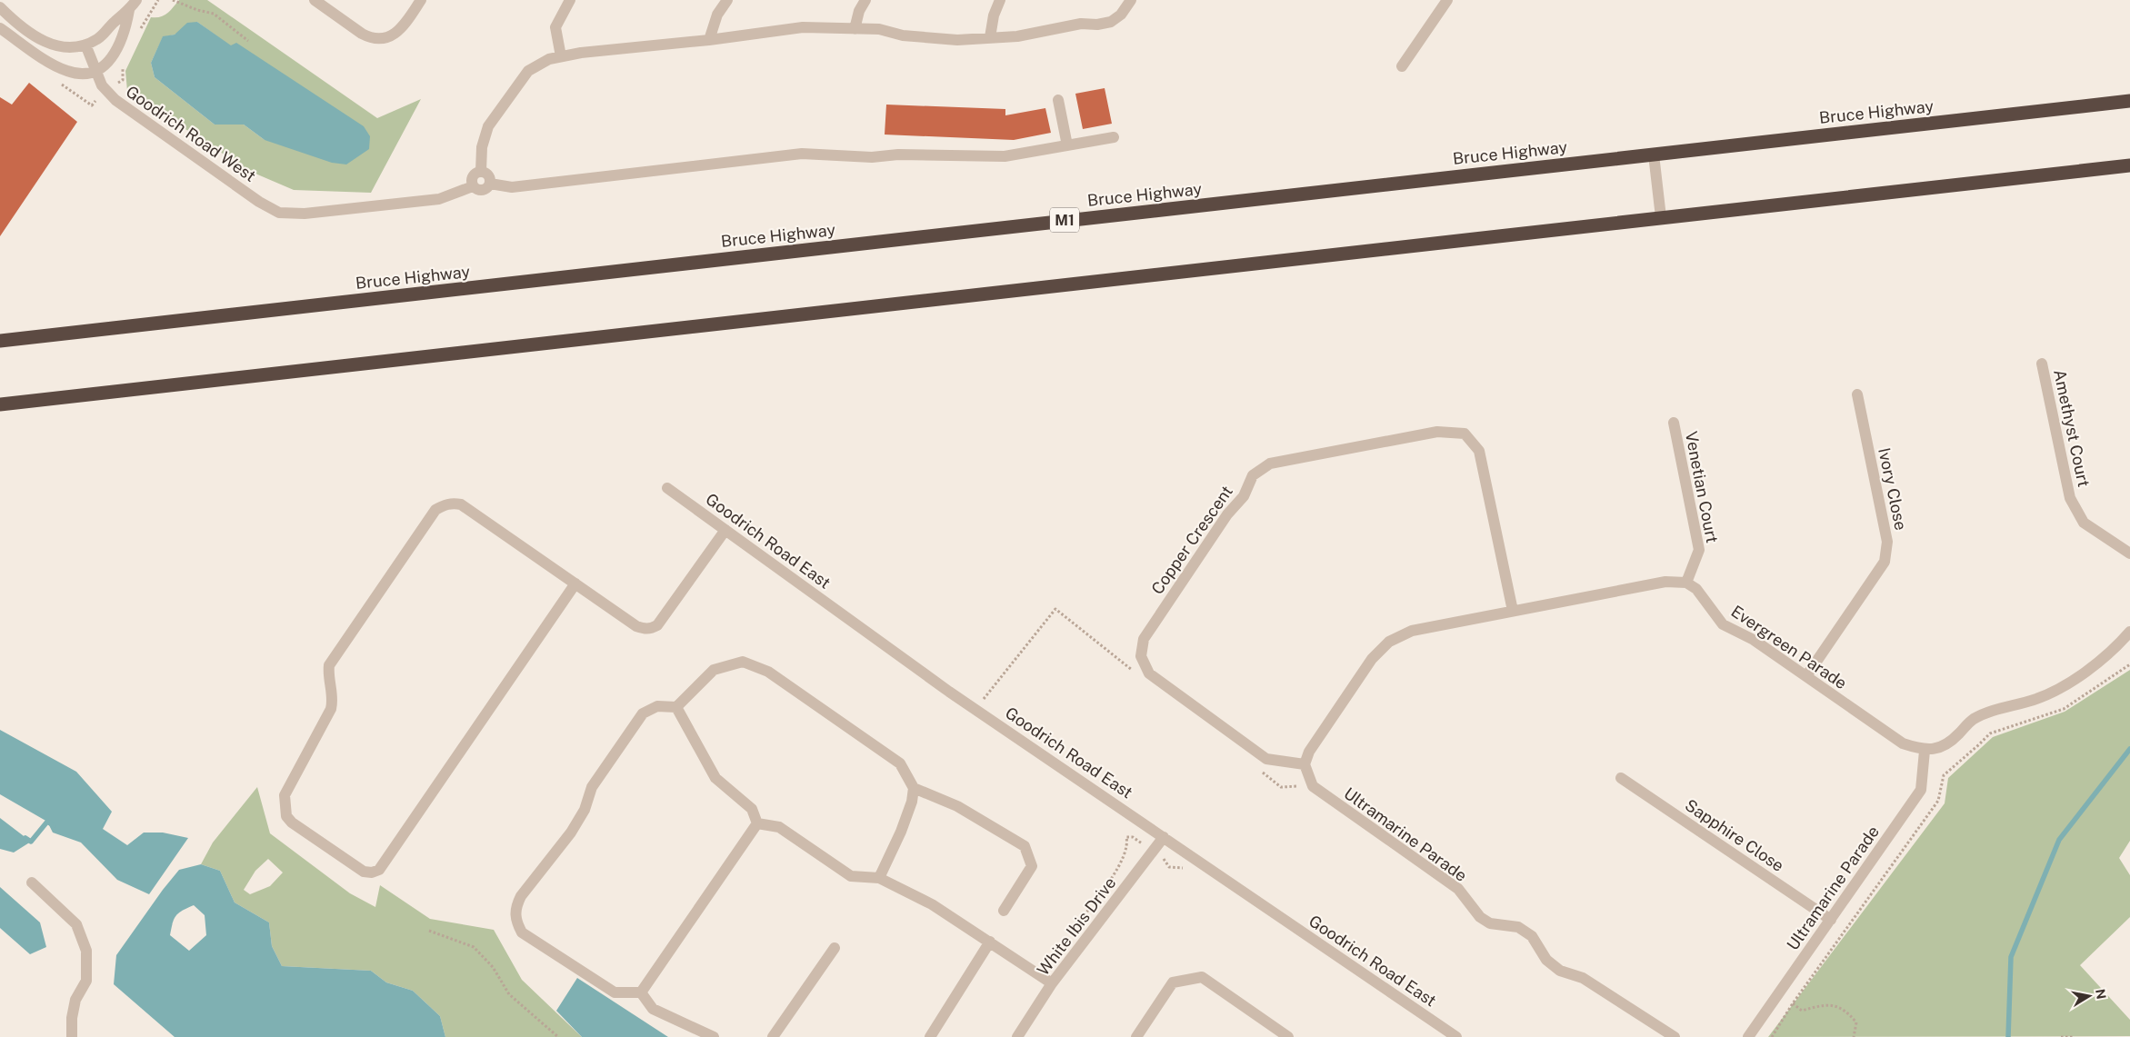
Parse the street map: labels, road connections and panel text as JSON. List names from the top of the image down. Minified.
{"streets":{"highway":["Bruce Highway","M1"],"street":["Goodrich Road West","Amethyst Court","Venetian Court","Ivory Close","Copper Crescent","Goodrich Road East","Evergreen Parade","Ultramarine Parade","Sapphire Close","White Ibis Drive"]},"crossings":[["Venetian Court","Evergreen Parade"],["Ivory Close","Evergreen Parade"],["Goodrich Road East","White Ibis Drive"],["Evergreen Parade","Ultramarine Parade"],["Ultramarine Parade","Sapphire Close"]],"north":"right"}
